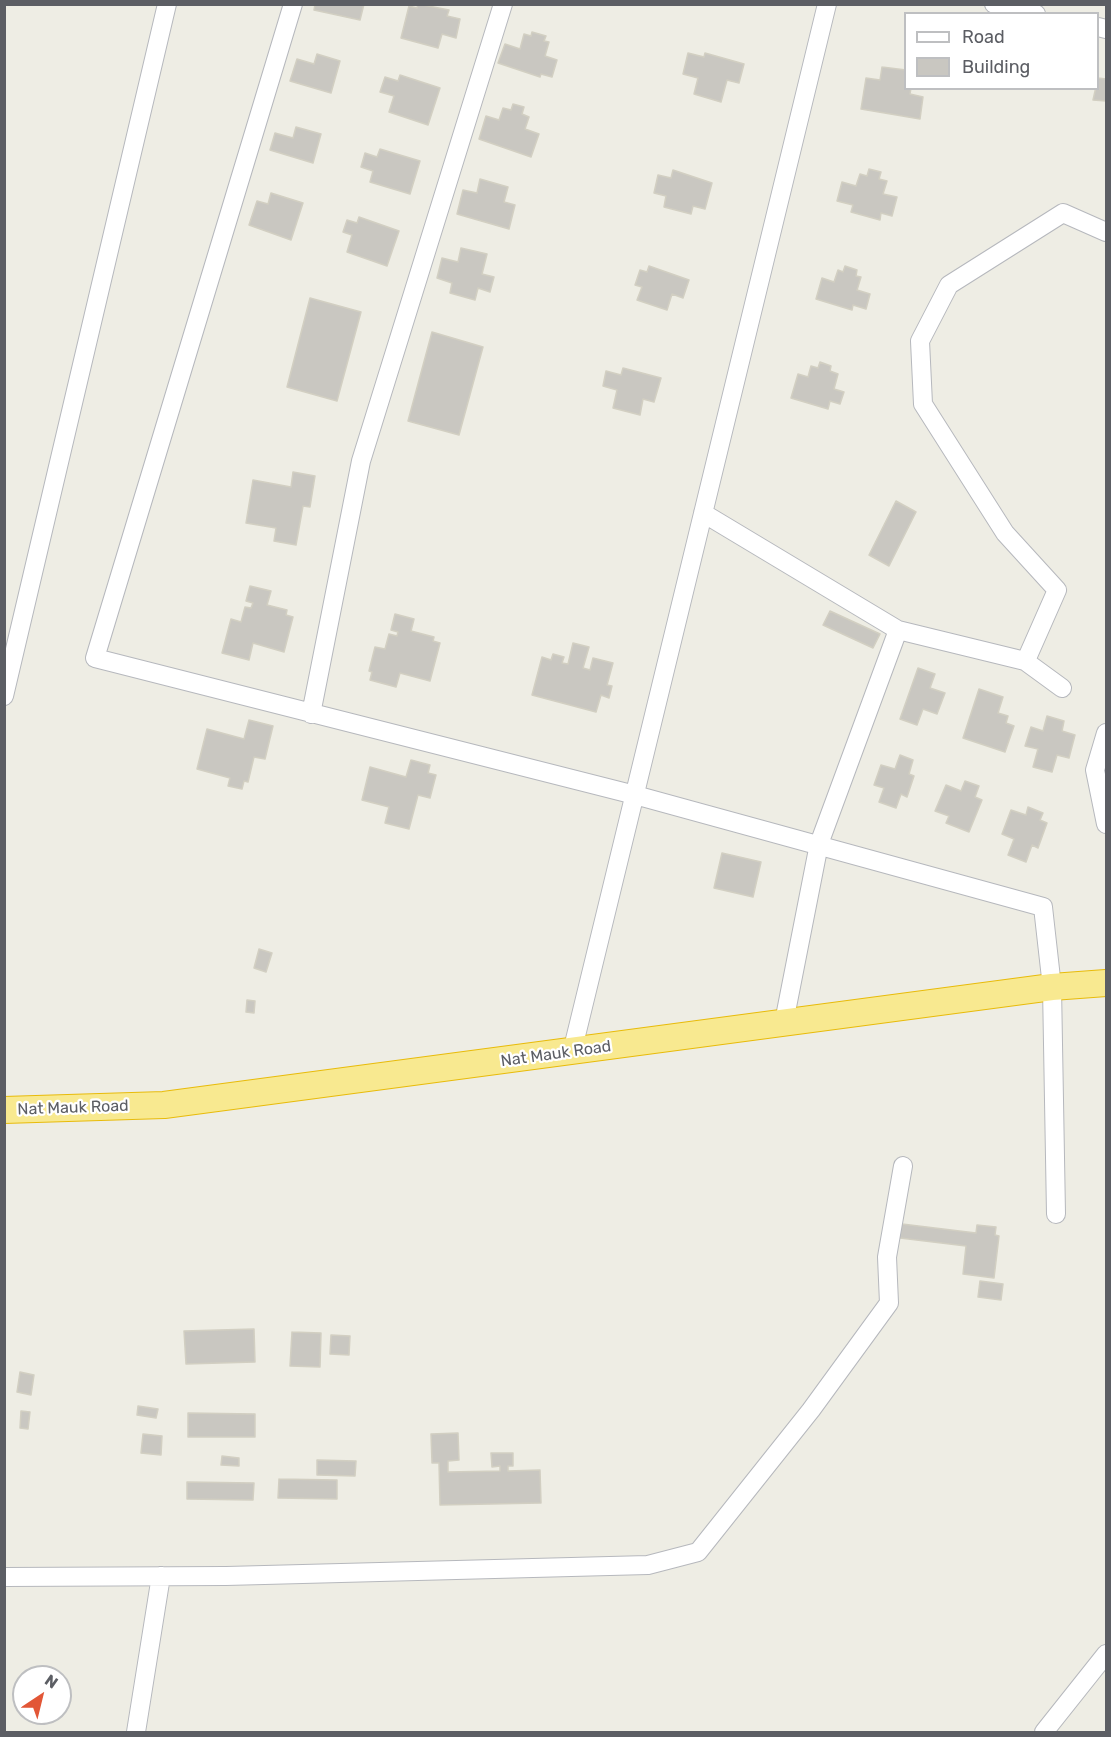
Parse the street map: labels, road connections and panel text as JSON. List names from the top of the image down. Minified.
{"streets":{"highway":["Nat Mauk Road"]},"legend":["Road","Building"],"north":"top right"}
